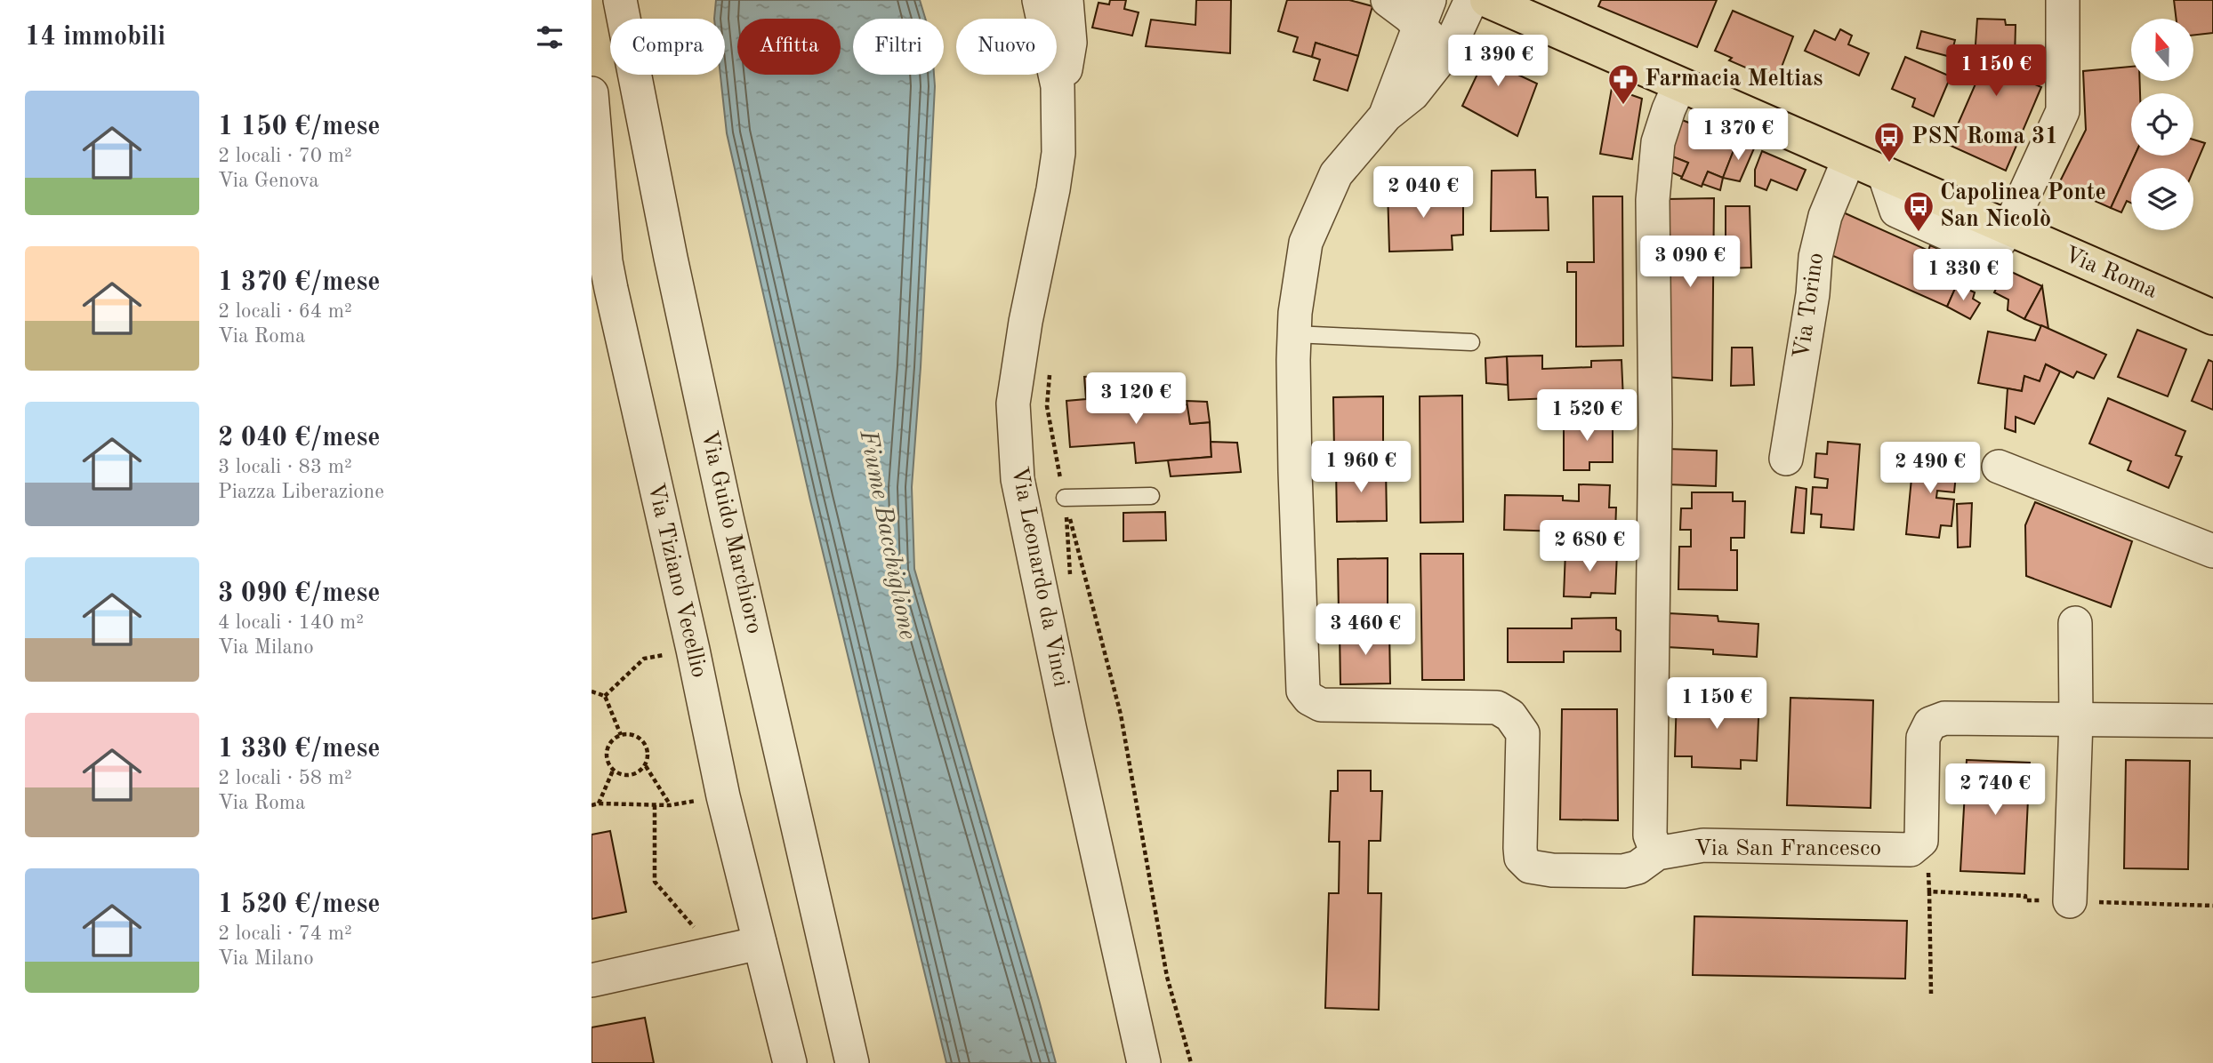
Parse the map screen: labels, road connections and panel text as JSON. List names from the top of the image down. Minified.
{"streets":{"main road":["Via Roma"],"street":["Via Torino","Via Guido Marchioro","Via Leonardo da Vinci","Via Tiziano Vecellio","Via San Francesco"]},"crossings":[["Via Roma","Via Torino"]],"water":["Fiume Bacchiglione"],"places":{"pharmacy":["Farmacia Meltias"],"bus stop":["PSN Roma 31","Capolinea Ponte San Nicolò"]},"north":"top","page":{"heading":"14 immobili","chip":["Compra","Affitta","Filtri","Nuovo"],"price":["1 390 €","1 150 €","1 370 €","2 040 €","3 090 €","1 330 €","3 120 €","1 520 €","1 960 €","2 490 €","2 680 €","3 460 €","1 150 €","2 740 €"],"list":[{"name":"1 150 €/mese","note":"2 locali · 70 m² · Via Genova"},{"name":"1 370 €/mese","note":"2 locali · 64 m² · Via Roma"},{"name":"2 040 €/mese","note":"3 locali · 83 m² · Piazza Liberazione"},{"name":"3 090 €/mese","note":"4 locali · 140 m² · Via Milano"},{"name":"1 330 €/mese","note":"2 locali · 58 m² · Via Roma"},{"name":"1 520 €/mese","note":"2 locali · 74 m² · Via Milano"}]}}
